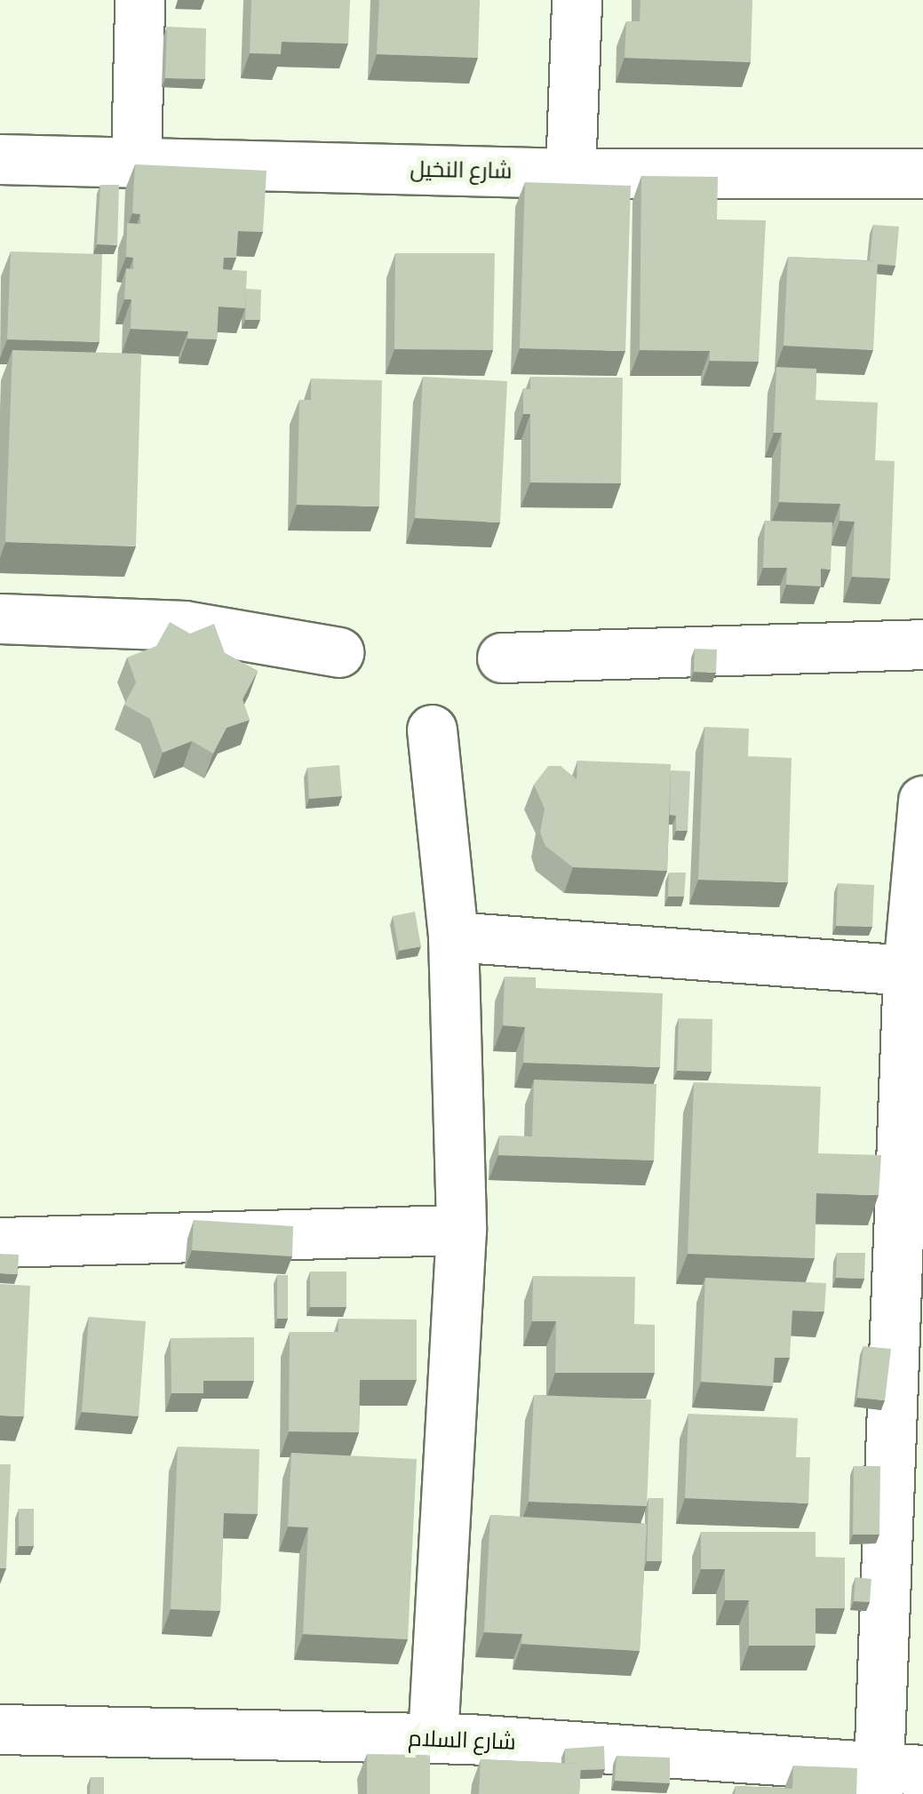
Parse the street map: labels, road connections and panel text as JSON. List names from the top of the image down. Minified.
{"streets":{"street":["شارع النخيل","شارع السلام"]}}
